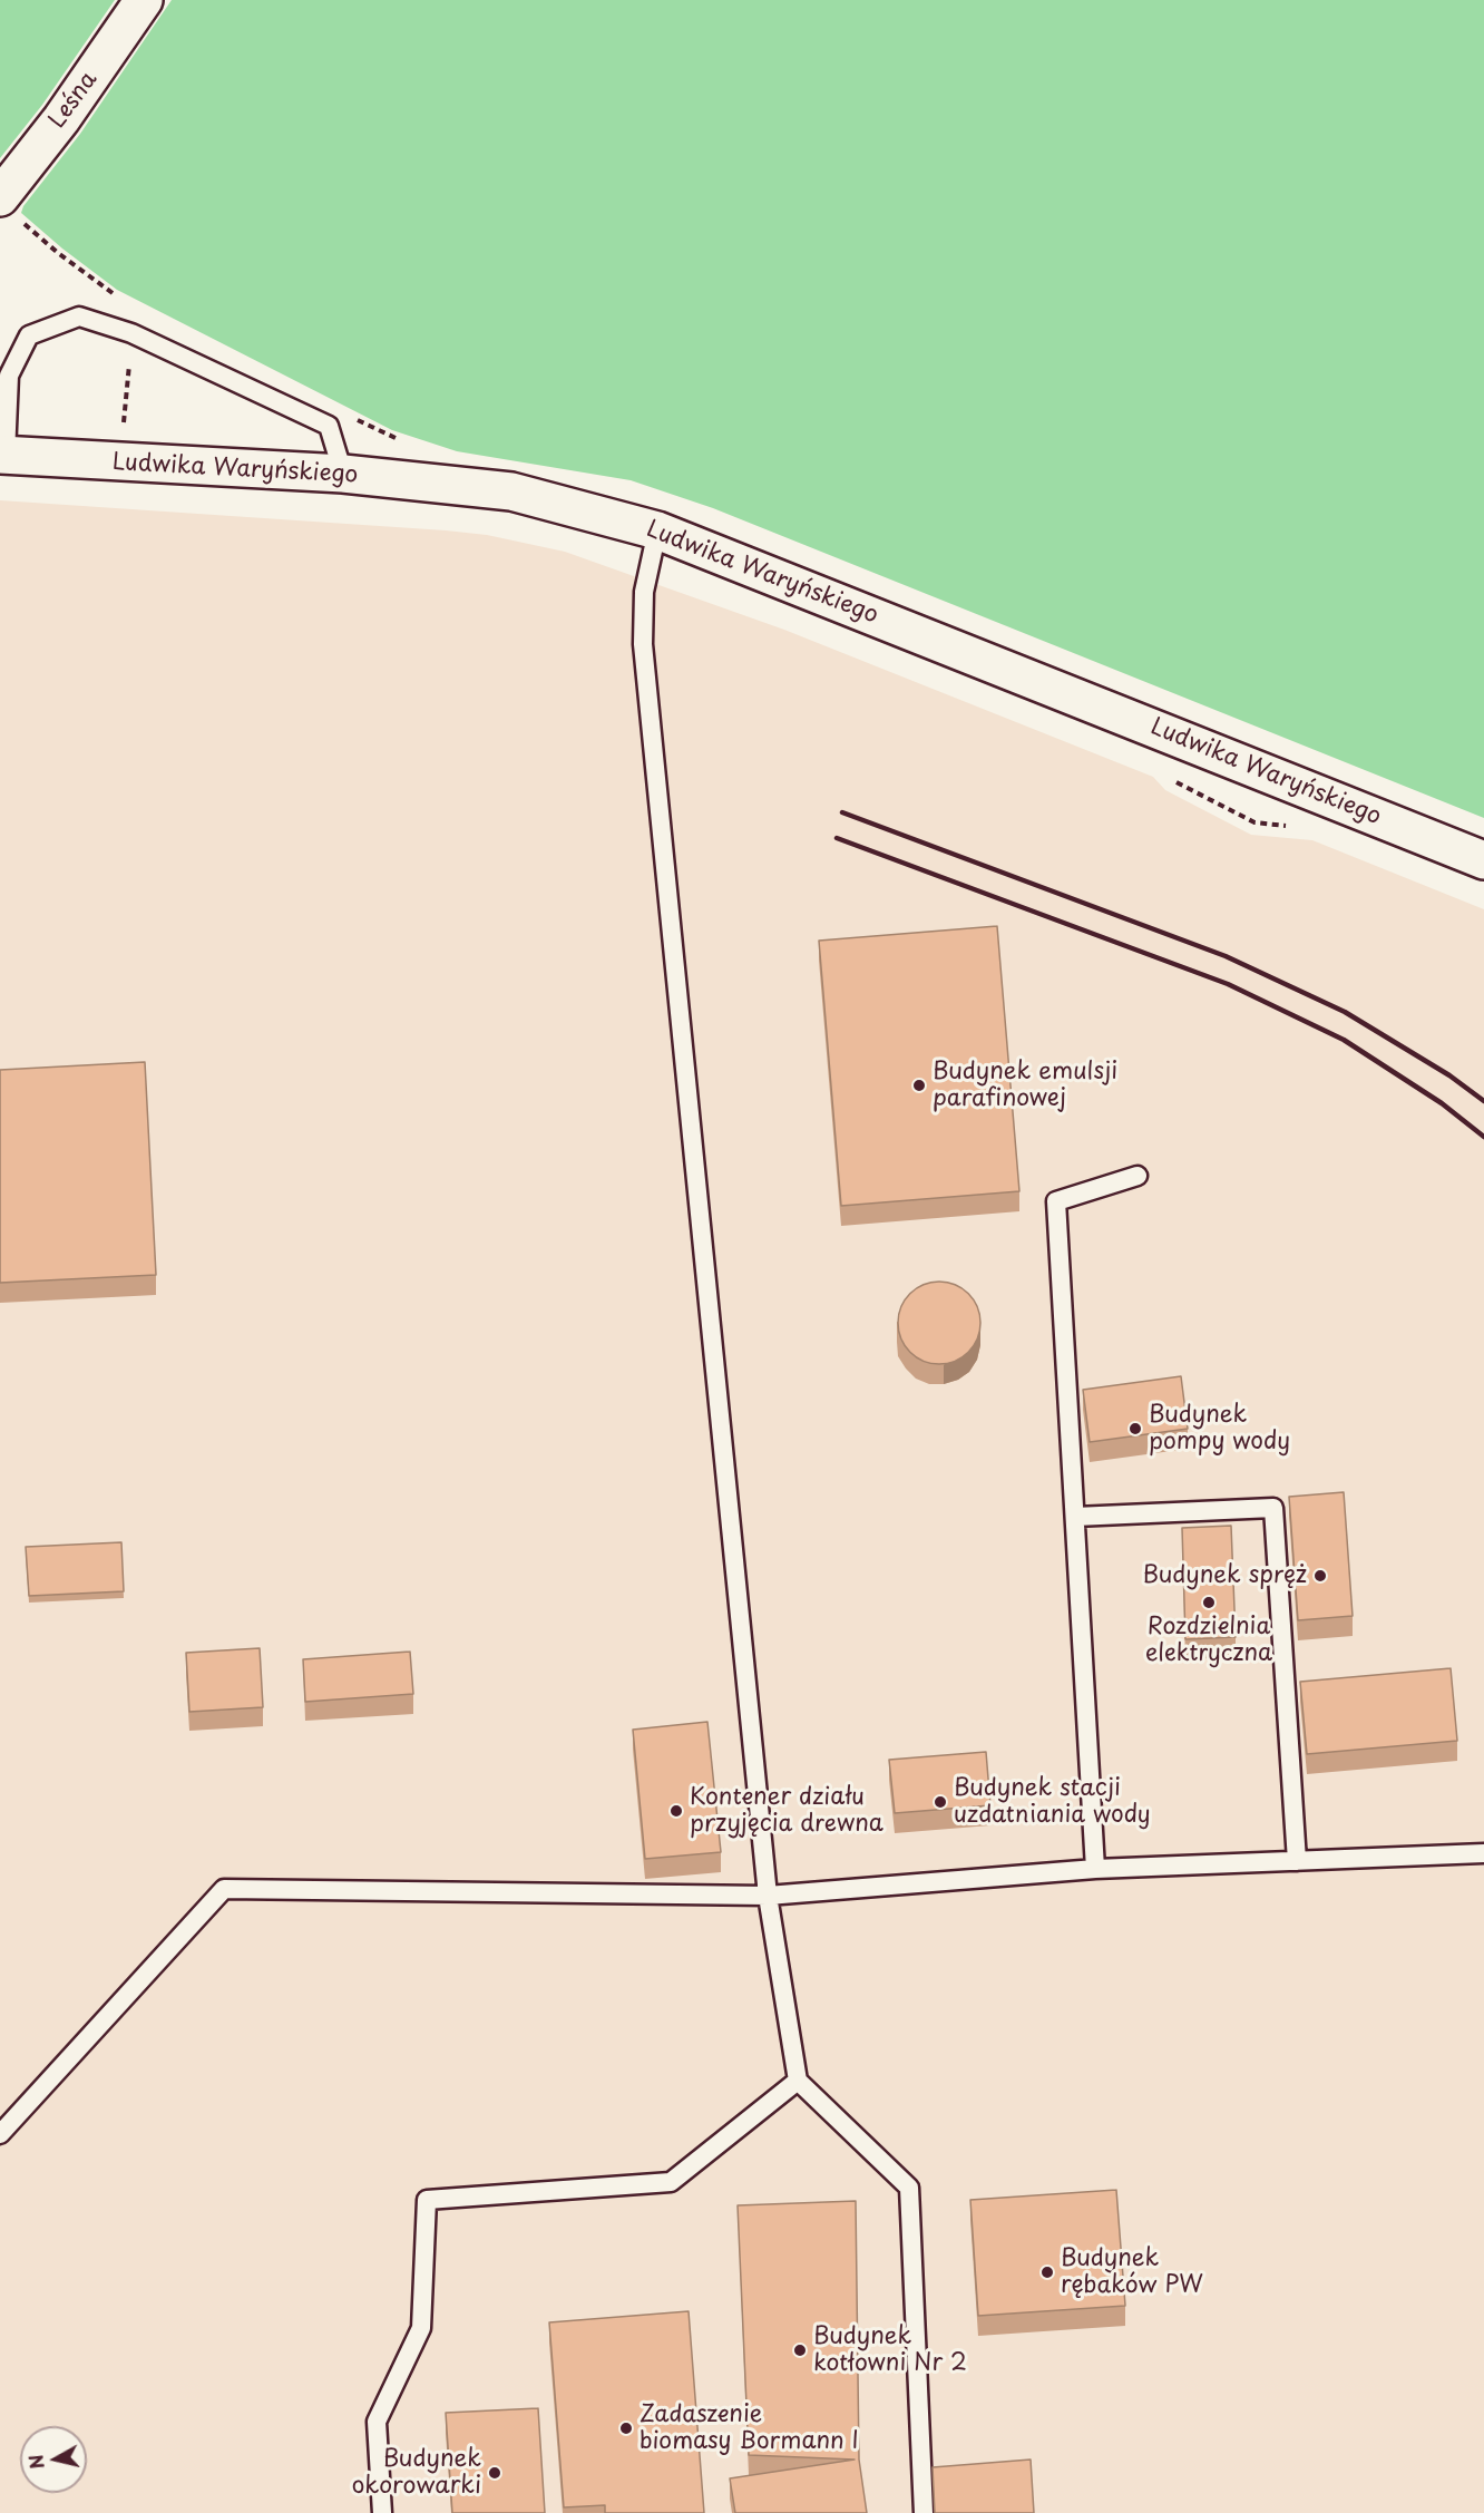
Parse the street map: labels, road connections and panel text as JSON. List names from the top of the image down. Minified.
{"streets":{"street":["Leśna","Ludwika Waryńskiego"]},"places":["Budynek emulsji parafinowej","Budynek pompy wody","Budynek spręż","Rozdzielnia elektryczna","Budynek stacji uzdatniania wody","Kontener działu przyjęcia drewna","Budynek rębaków PW","Budynek kotłowni Nr 2","Zadaszenie biomasy Bormann I","Budynek okorowarki"],"north":"left"}
